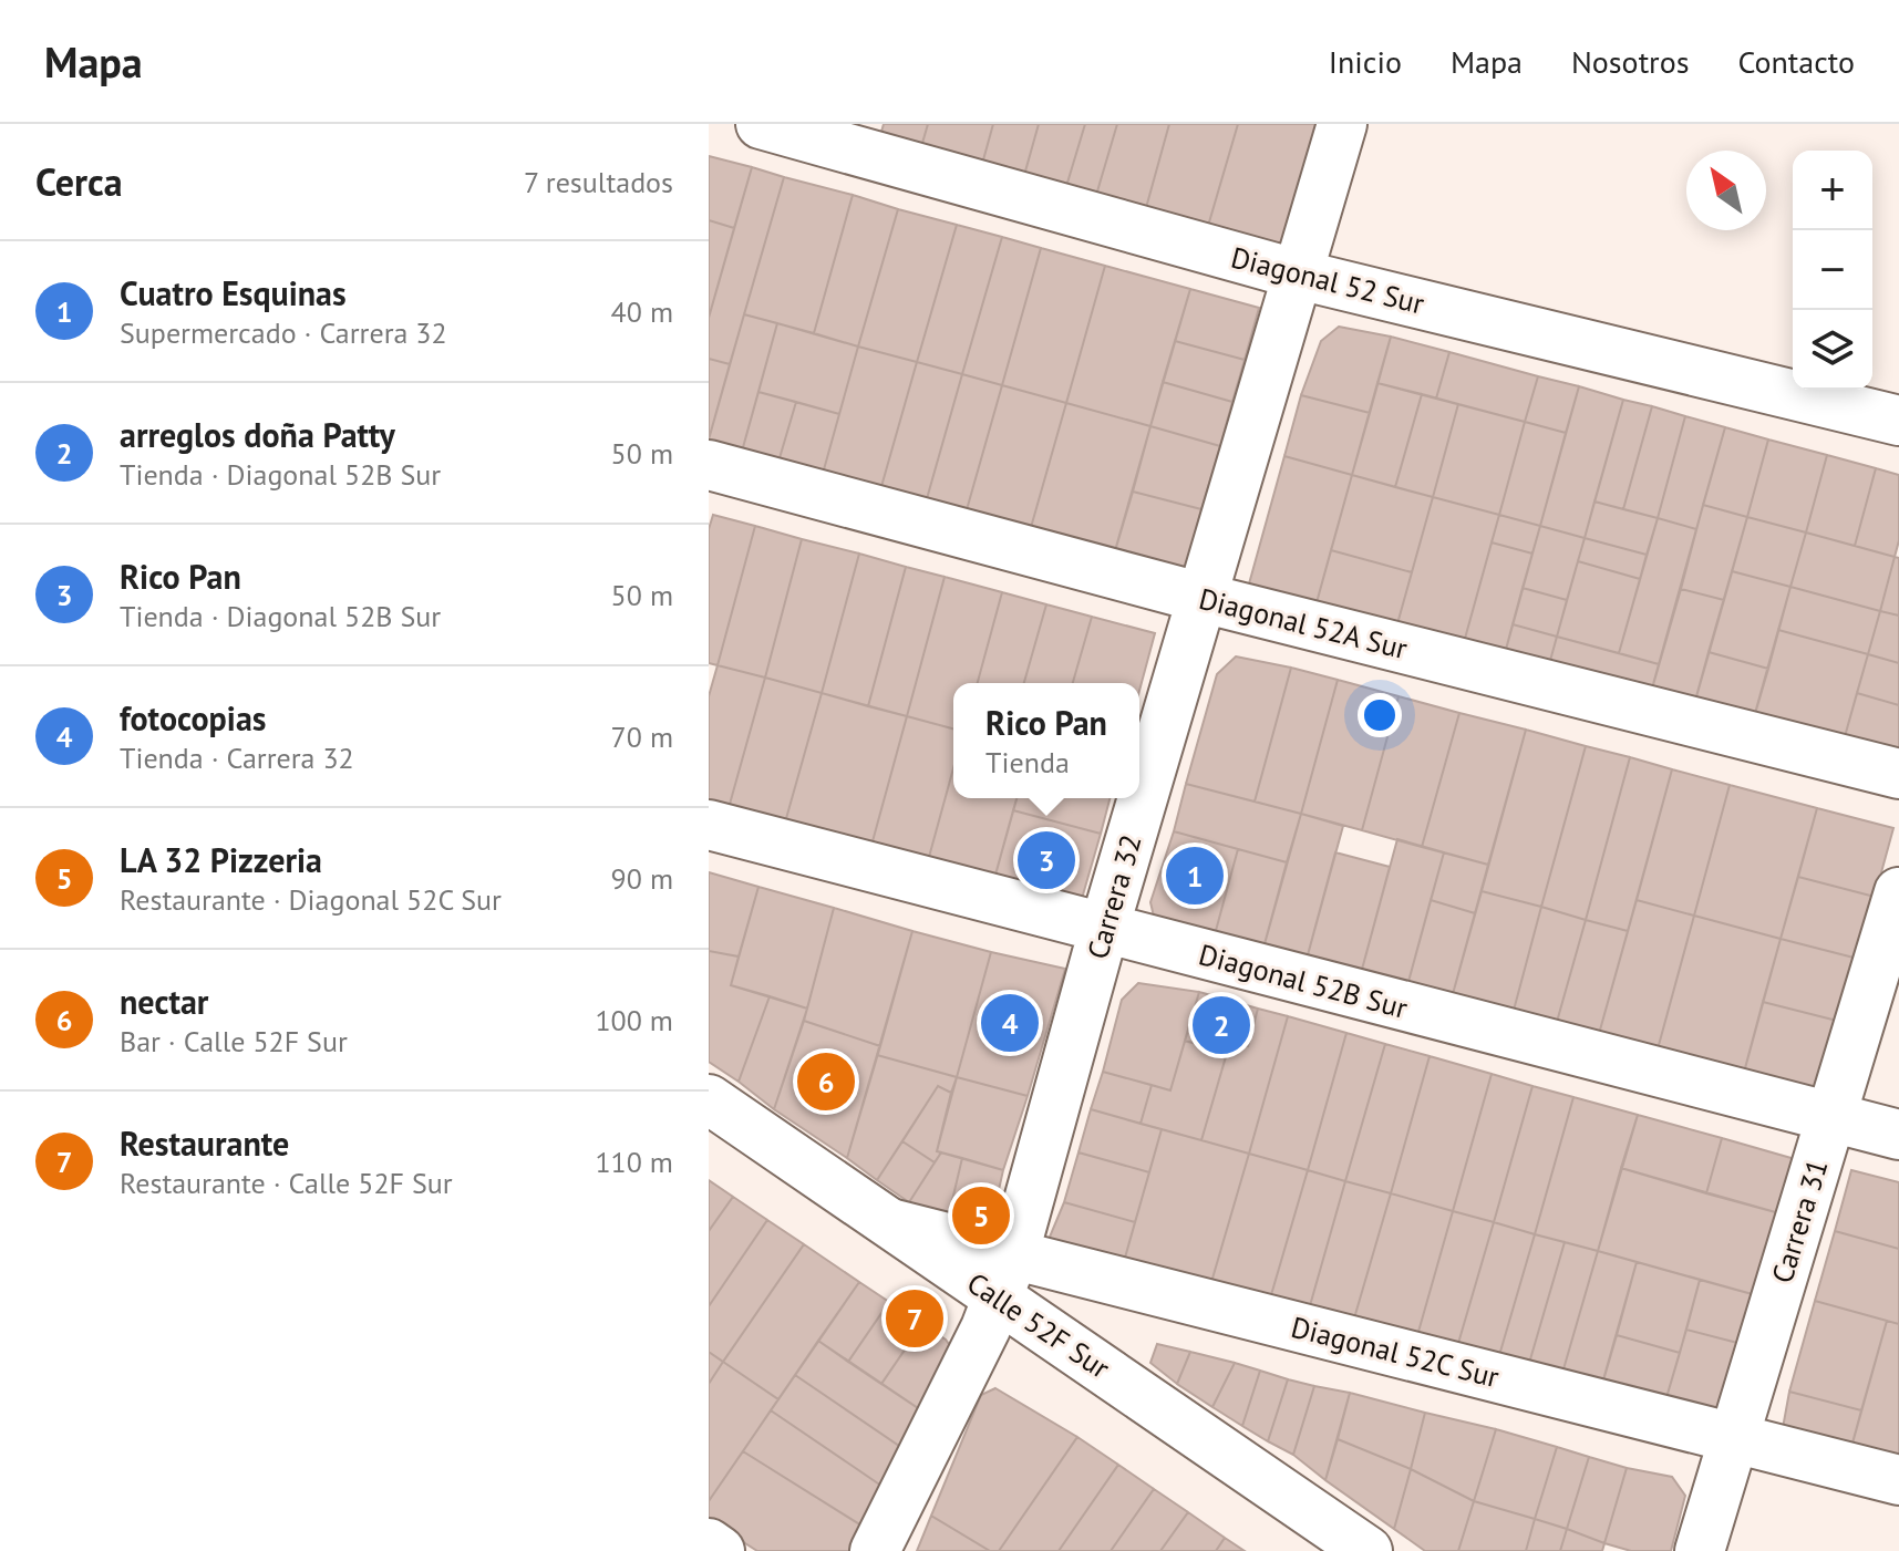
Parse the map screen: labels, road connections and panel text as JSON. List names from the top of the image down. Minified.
{"streets":{"street":["Diagonal 52 Sur","Diagonal 52A Sur","Carrera 32","Diagonal 52B Sur","Carrera 31","Calle 52F Sur","Diagonal 52C Sur"]},"crossings":[["Diagonal 52 Sur","Carrera 32"],["Diagonal 52A Sur","Carrera 32"],["Carrera 32","Diagonal 52B Sur"],["Carrera 32","Calle 52F Sur"],["Carrera 32","Diagonal 52C Sur"],["Diagonal 52B Sur","Carrera 31"],["Carrera 31","Diagonal 52C Sur"],["Calle 52F Sur","Diagonal 52C Sur"]],"north":"top left","page":{"header":"Mapa","nav":["Inicio","Mapa","Nosotros","Contacto"],"heading":["Cerca","7 resultados"],"map_buttons":["+","−"],"list":[{"mark":"1","name":"Cuatro Esquinas","note":"Supermercado · Carrera 32","value":"40 m"},{"mark":"2","name":"arreglos doña Patty","note":"Tienda · Diagonal 52B Sur","value":"50 m"},{"mark":"3","name":"Rico Pan","note":"Tienda · Diagonal 52B Sur","value":"50 m"},{"mark":"4","name":"fotocopias","note":"Tienda · Carrera 32","value":"70 m"},{"mark":"5","name":"LA 32 Pizzeria","note":"Restaurante · Diagonal 52C Sur","value":"90 m"},{"mark":"6","name":"nectar","note":"Bar · Calle 52F Sur","value":"100 m"},{"mark":"7","name":"Restaurante","note":"Restaurante · Calle 52F Sur","value":"110 m"}],"popup":["Rico Pan","Tienda"],"pins":["3","1","4","2","6","5","7"]}}
